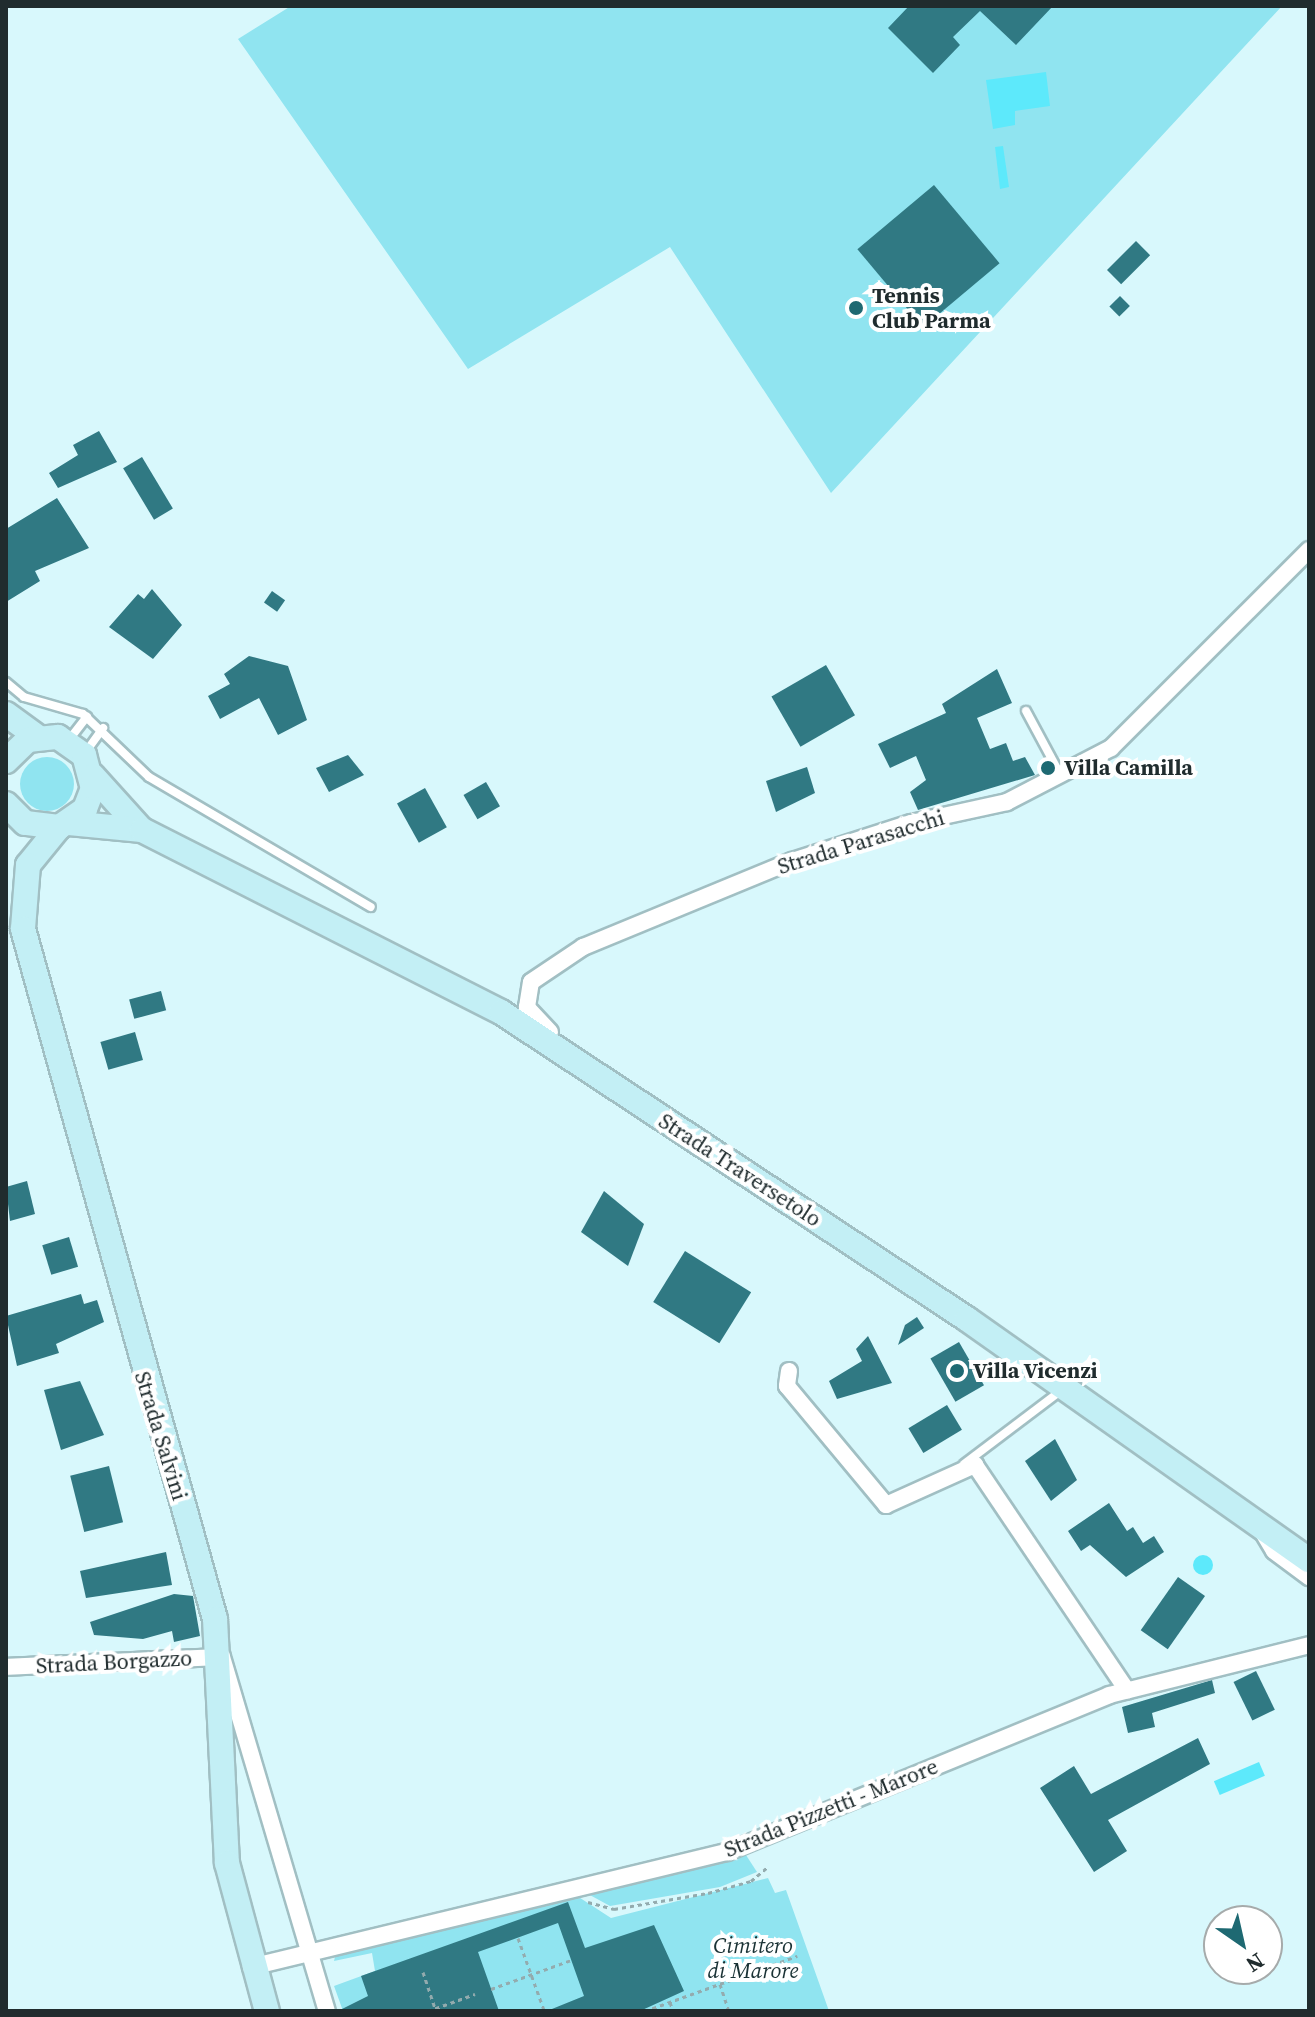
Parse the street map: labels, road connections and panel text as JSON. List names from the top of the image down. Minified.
{"streets":{"main road":["Strada Traversetolo","Strada Salvini"],"street":["Strada Parasacchi","Strada Borgazzo","Strada Pizzetti - Marore"]},"crossings":[["Strada Parasacchi","Strada Traversetolo"],["Strada Traversetolo","Strada Salvini"],["Strada Salvini","Strada Borgazzo"],["Strada Salvini","Strada Pizzetti - Marore"]],"parks":["Cimitero di Marore"],"places":["Tennis Club Parma","Villa Camilla","Villa Vicenzi"],"north":"bottom right"}
